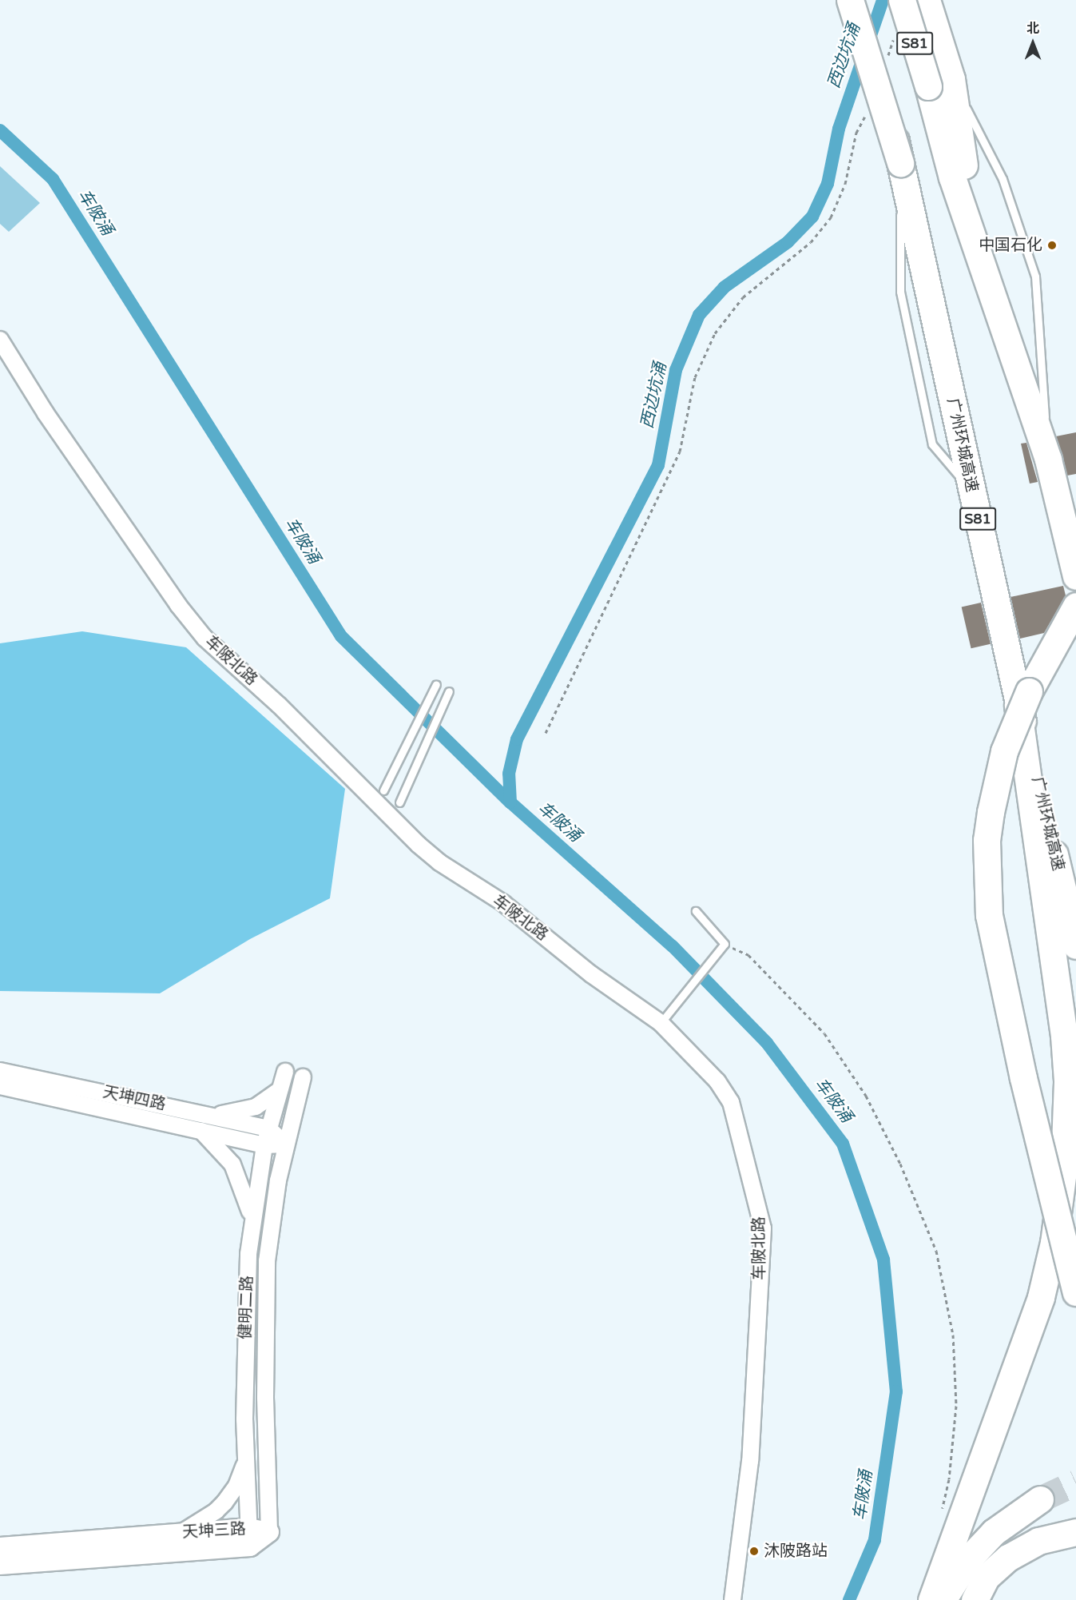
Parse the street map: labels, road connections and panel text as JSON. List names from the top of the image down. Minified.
{"streets":{"highway":["S81","广州环城高速"],"street":["车陂北路","天坤四路","健明二路","天坤三路"]},"crossings":[["天坤四路","健明二路"],["健明二路","天坤三路"]],"water":["西边坑涌","车陂涌"],"places":["中国石化","沐陂路站"],"north":"top"}
